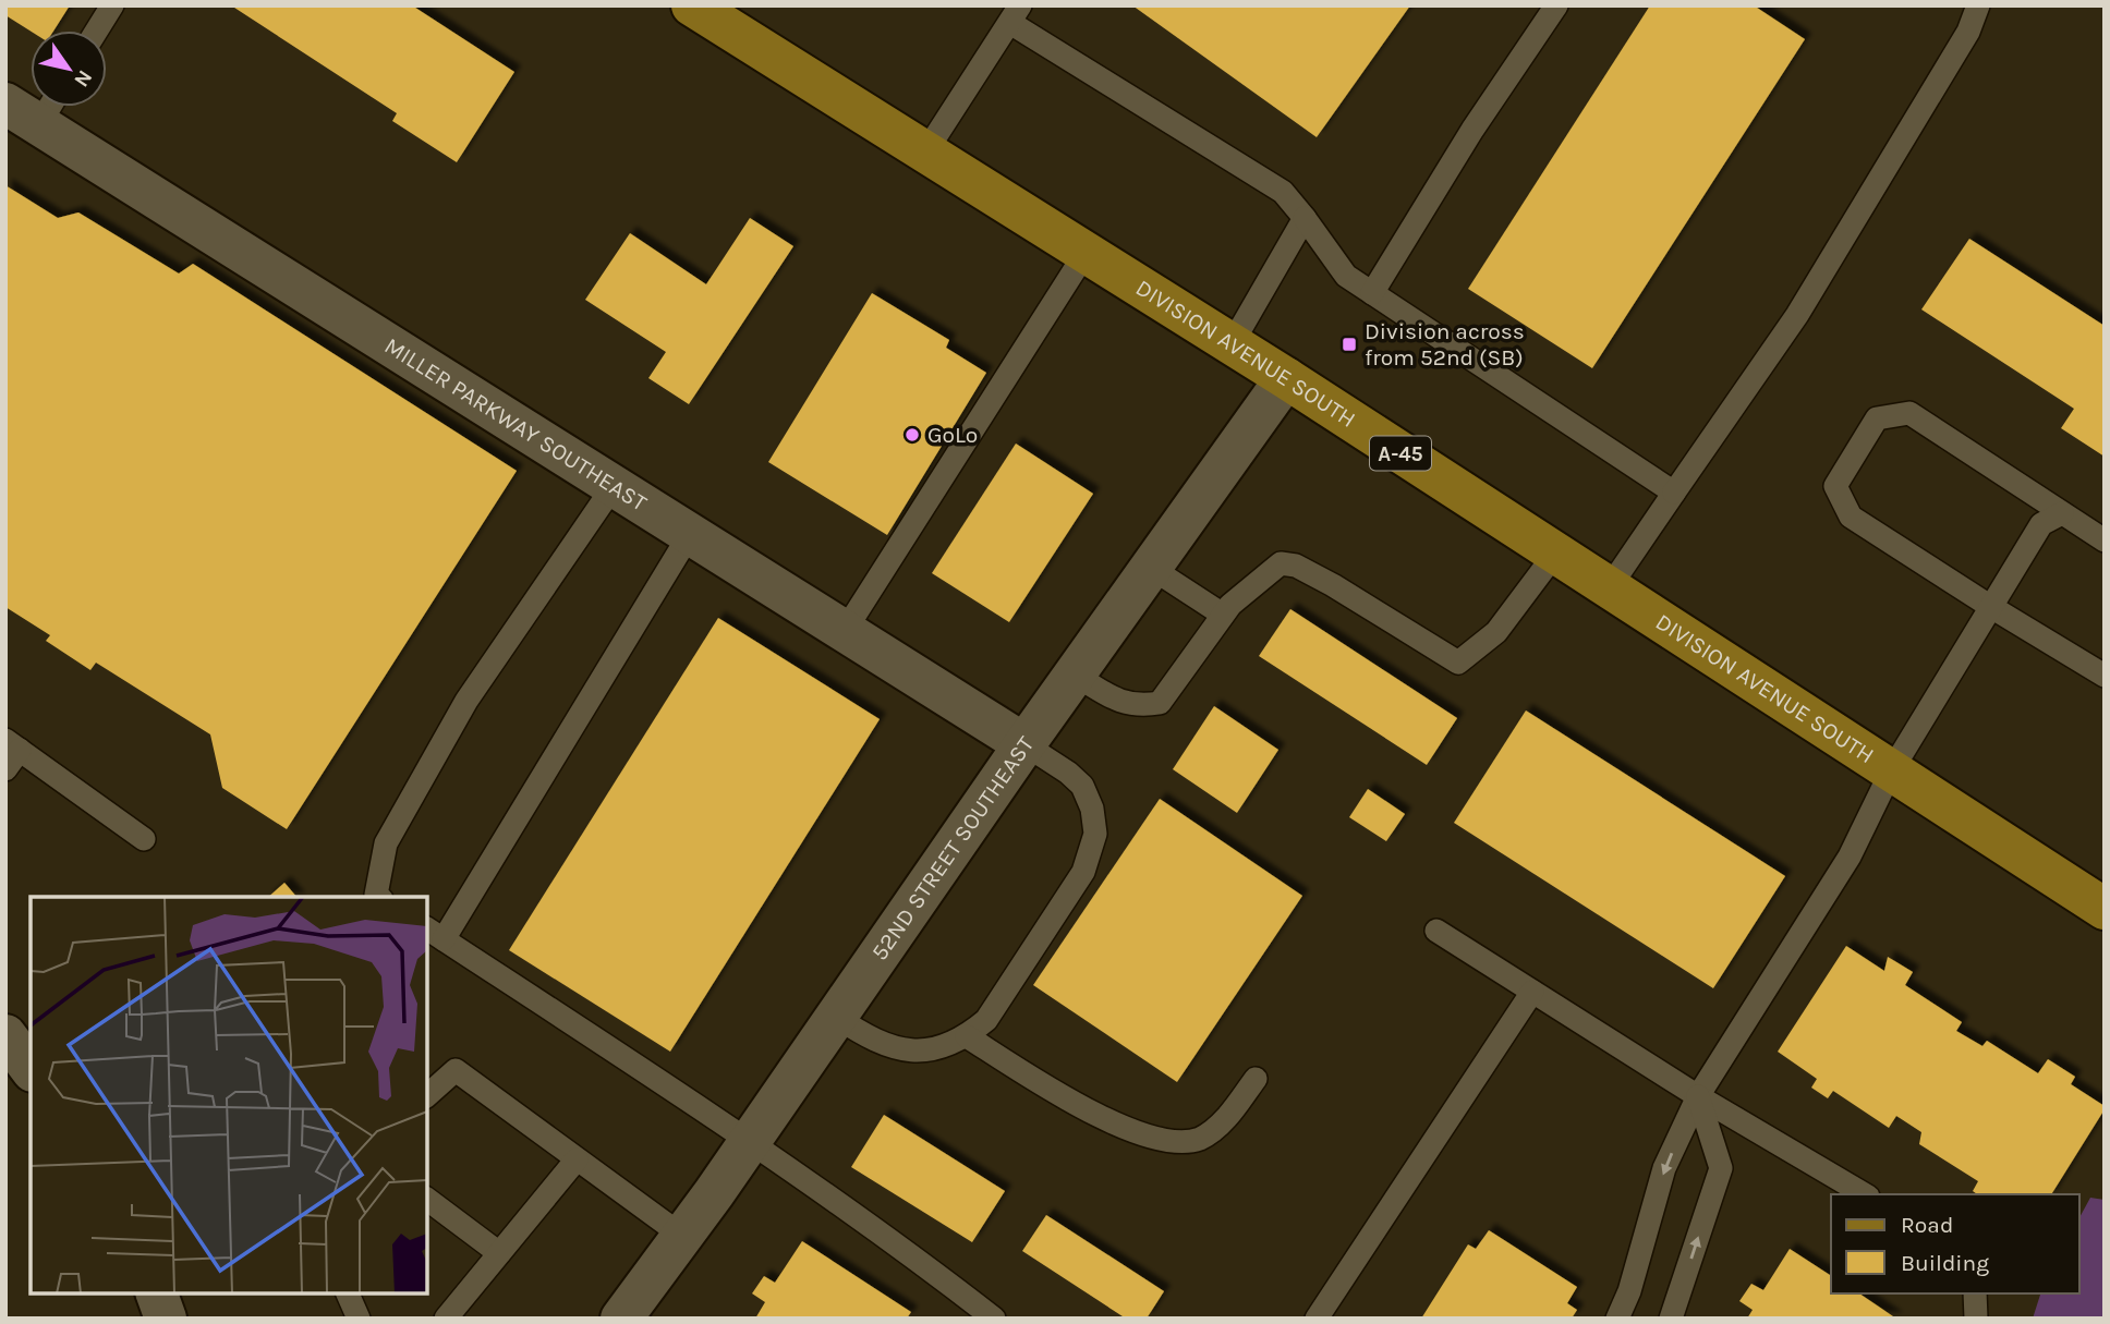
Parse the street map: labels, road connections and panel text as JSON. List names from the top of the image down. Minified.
{"streets":{"main road":["DIVISION AVENUE SOUTH","A-45"],"street":["MILLER PARKWAY SOUTHEAST","52ND STREET SOUTHEAST"]},"crossings":[["DIVISION AVENUE SOUTH","52ND STREET SOUTHEAST"],["MILLER PARKWAY SOUTHEAST","52ND STREET SOUTHEAST"]],"places":{"transit":["Division across from 52nd (SB)"],"other":["GoLo"]},"legend":["Road","Building"],"north":"bottom right"}
